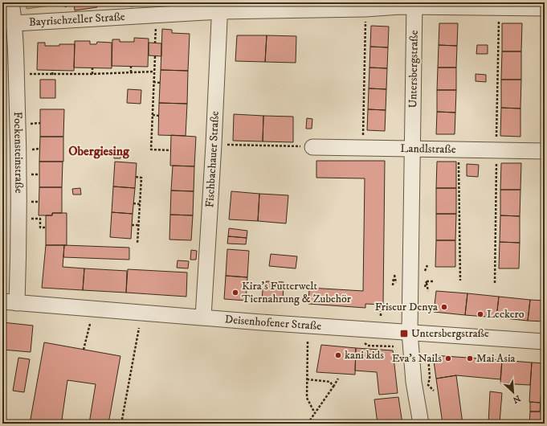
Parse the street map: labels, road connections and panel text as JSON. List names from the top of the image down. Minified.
{"streets":{"street":["Bayrischzeller Straße","Untersbergstraße","Landlstraße","Fockensteinstraße","Fischbachauer Straße","Deisenhofener Straße"]},"crossings":[["Bayrischzeller Straße","Untersbergstraße"],["Bayrischzeller Straße","Fockensteinstraße"],["Bayrischzeller Straße","Fischbachauer Straße"],["Untersbergstraße","Landlstraße"],["Untersbergstraße","Deisenhofener Straße"],["Fockensteinstraße","Deisenhofener Straße"],["Fischbachauer Straße","Deisenhofener Straße"]],"districts":["Obergiesing"],"places":{"other":["Kira's Futterwelt Tiernahrung & Zubehör","Friseur Denya","Leckero","kani kids","Eva's Nails","Mai Asia"],"transit":["Untersbergstraße"]},"north":"bottom right"}
